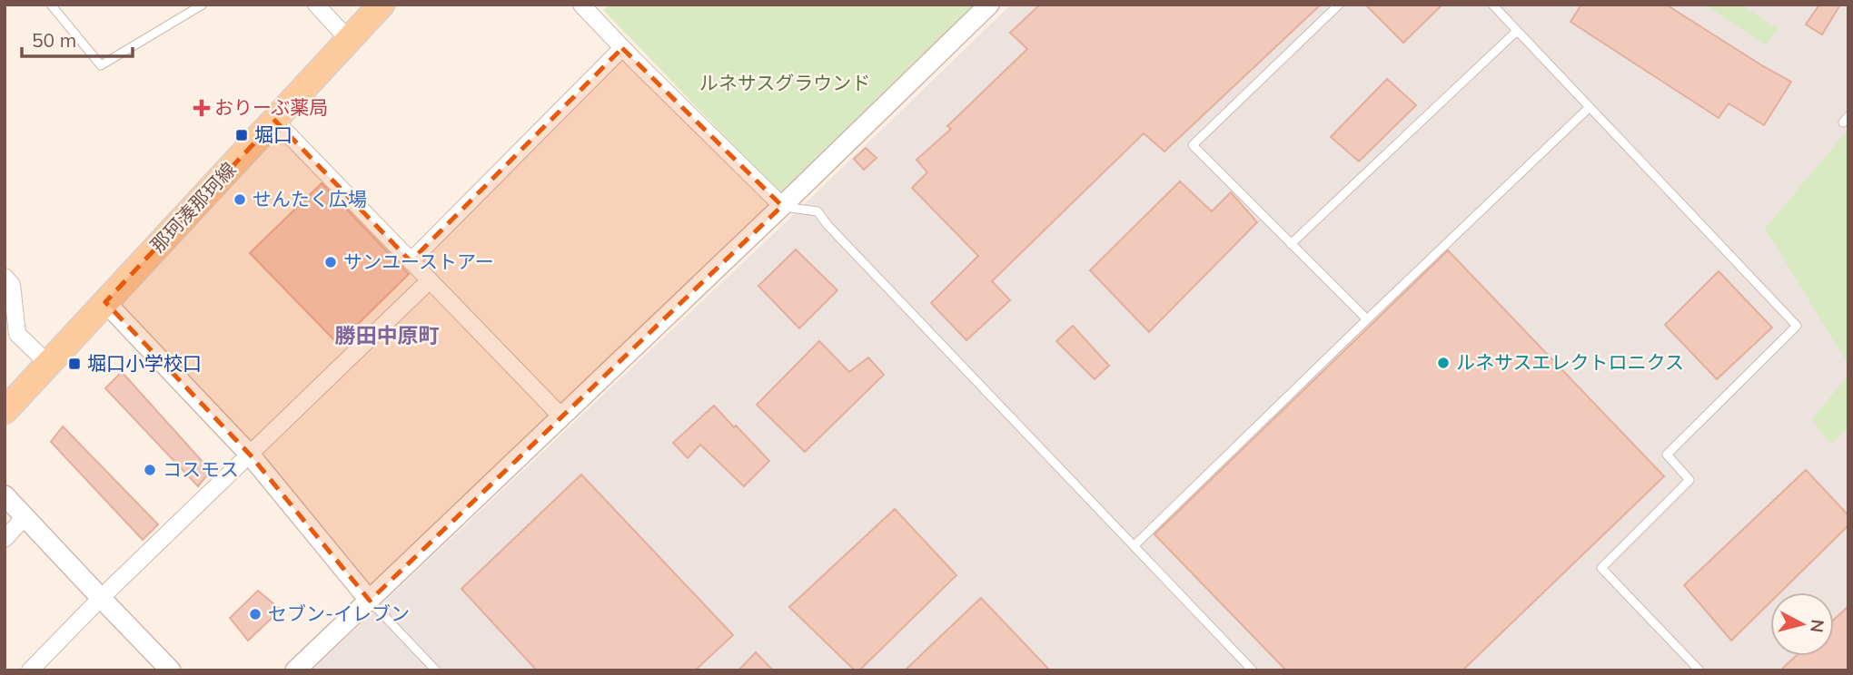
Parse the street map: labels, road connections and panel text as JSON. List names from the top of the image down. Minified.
{"streets":{"main road":["那珂湊那珂線"]},"districts":["勝田中原町"],"parks":["ルネサスグラウンド"],"places":{"health":["おりーぶ薬局"],"transit":["堀口","堀口小学校口"],"other":["せんたく広場","サンユーストアー","ルネサスエレクトロニクス","コスモス","セブン-イレブン"]},"scale_bar":"50 m","north":"right"}
